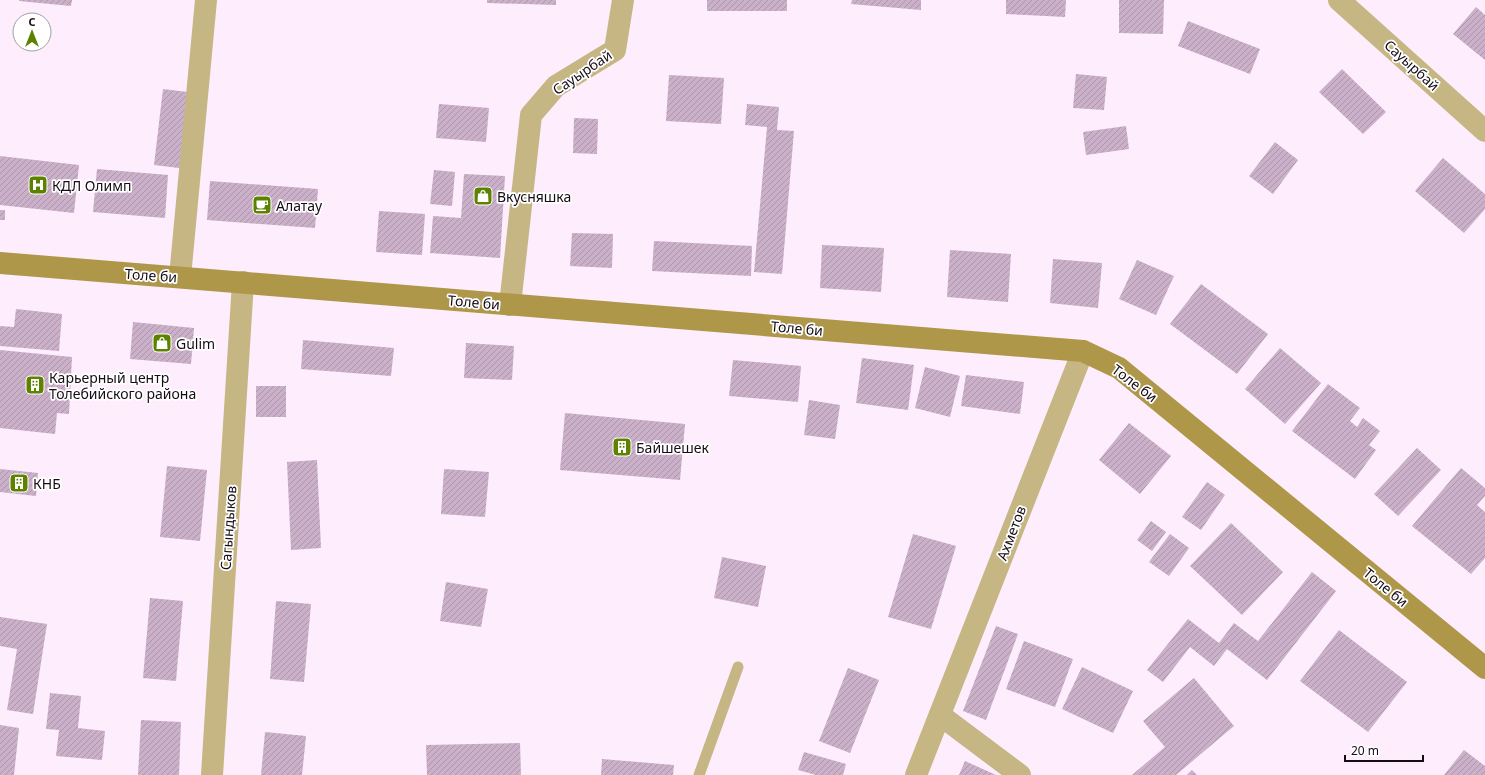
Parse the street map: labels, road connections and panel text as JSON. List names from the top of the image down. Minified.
{"streets":{"main road":["Толе би"],"street":["Сауырбай","Сагындыков","Ахметов"]},"crossings":[["Сауырбай","Толе би"],["Толе би","Сагындыков"],["Толе би","Ахметов"]],"places":{"hospital":["КДЛ Олимп"],"shop":["Вкусняшка","Gulim"],"cafe":["Алатау"],"building":["Карьерный центр Толебийского района","Байшешек","КНБ"]},"scale_bar":"20 m","north":"top"}
